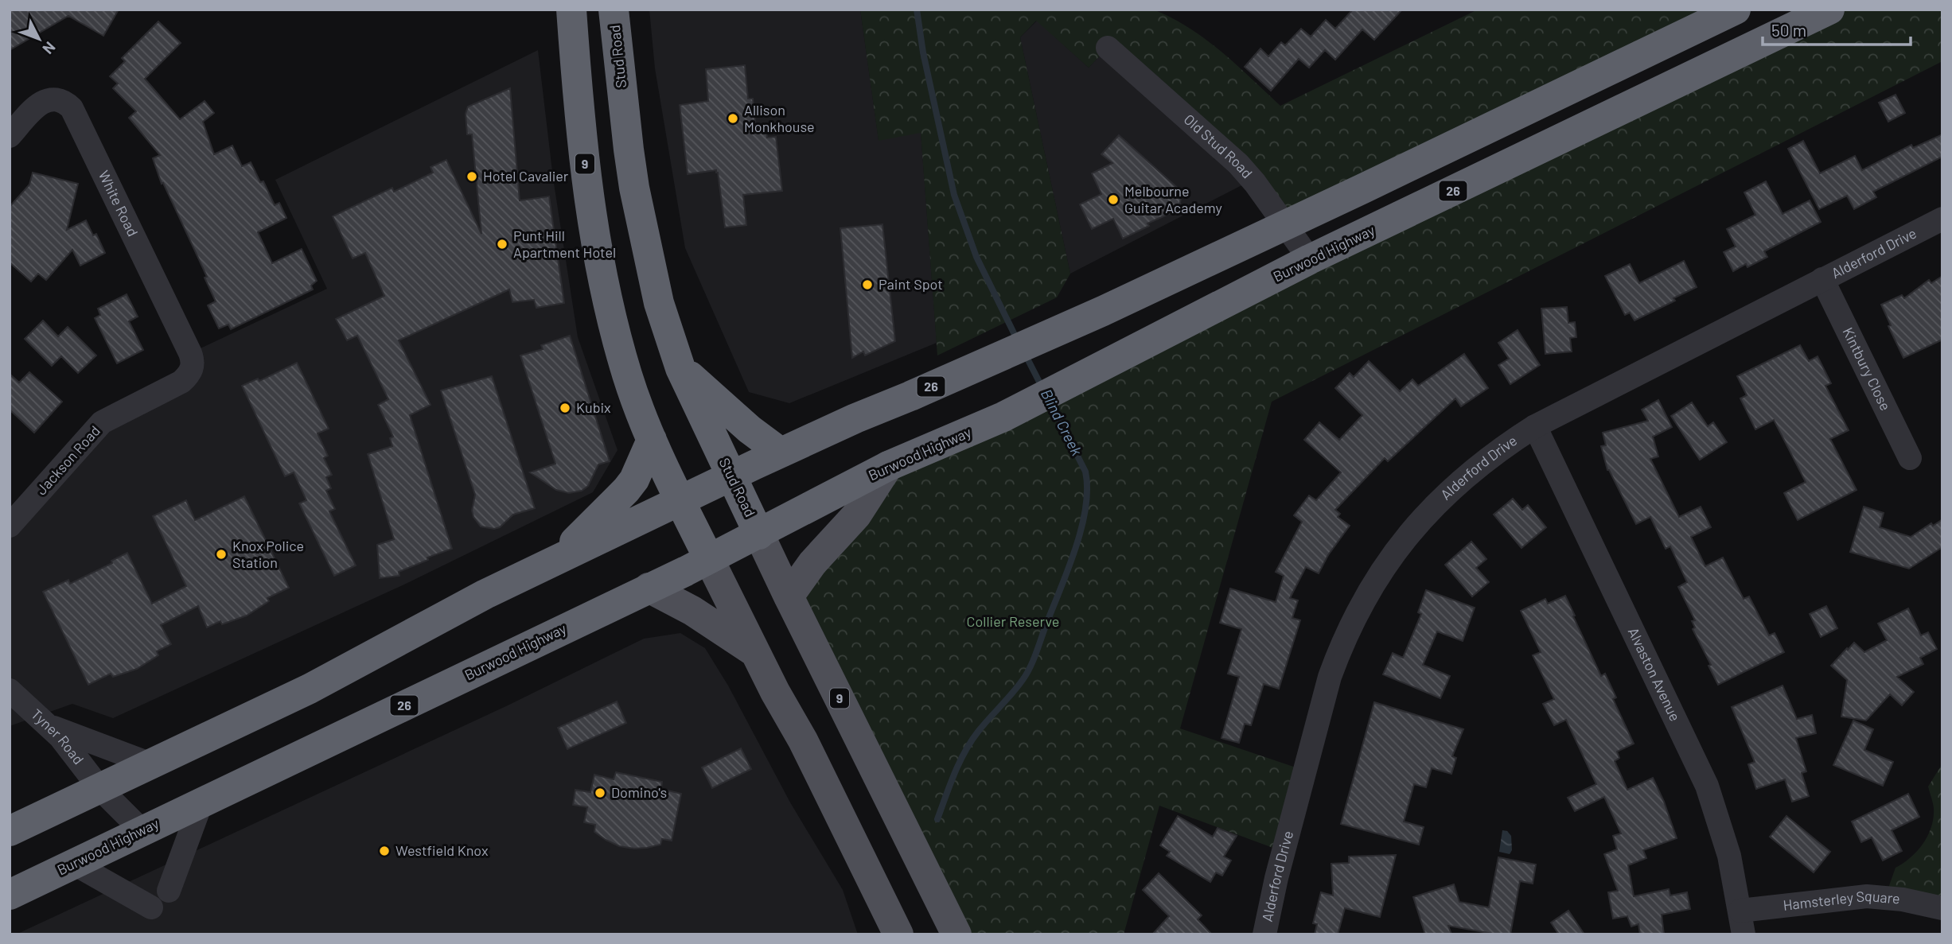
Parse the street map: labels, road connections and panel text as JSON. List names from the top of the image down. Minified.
{"streets":{"highway":["Stud Road","9","26","Burwood Highway"],"street":["Old Stud Road","White Road","Alderford Drive","Kintbury Close","Jackson Road","Alvaston Avenue","Tyner Road","Hamsterley Square"]},"crossings":[["Stud Road","26"],["Stud Road","Burwood Highway"],["Old Stud Road","26"],["Old Stud Road","Burwood Highway"],["9","26"],["9","Burwood Highway"],["26","Tyner Road"],["White Road","Jackson Road"],["Alderford Drive","Kintbury Close"],["Alderford Drive","Alvaston Avenue"],["Burwood Highway","Tyner Road"],["Alvaston Avenue","Hamsterley Square"]],"water":["Blind Creek"],"parks":["Collier Reserve"],"places":["Allison Monkhouse","Hotel Cavalier","Melbourne Guitar Academy","Punt Hill Apartment Hotel","Paint Spot","Kubix","Knox Police Station","Domino's","Westfield Knox"],"scale_bar":"50 m","north":"bottom right"}
